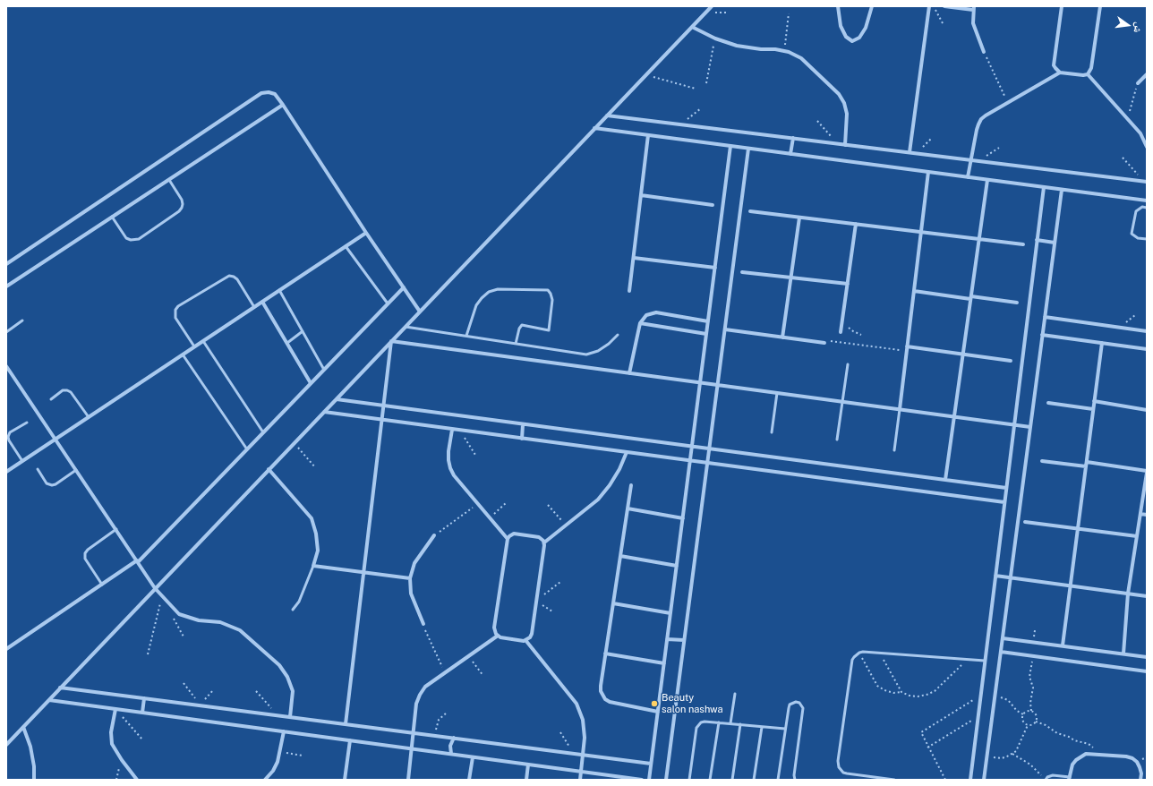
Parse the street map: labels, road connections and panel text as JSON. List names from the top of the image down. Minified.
{"places":["Beauty salon nashwa"],"north":"right"}
